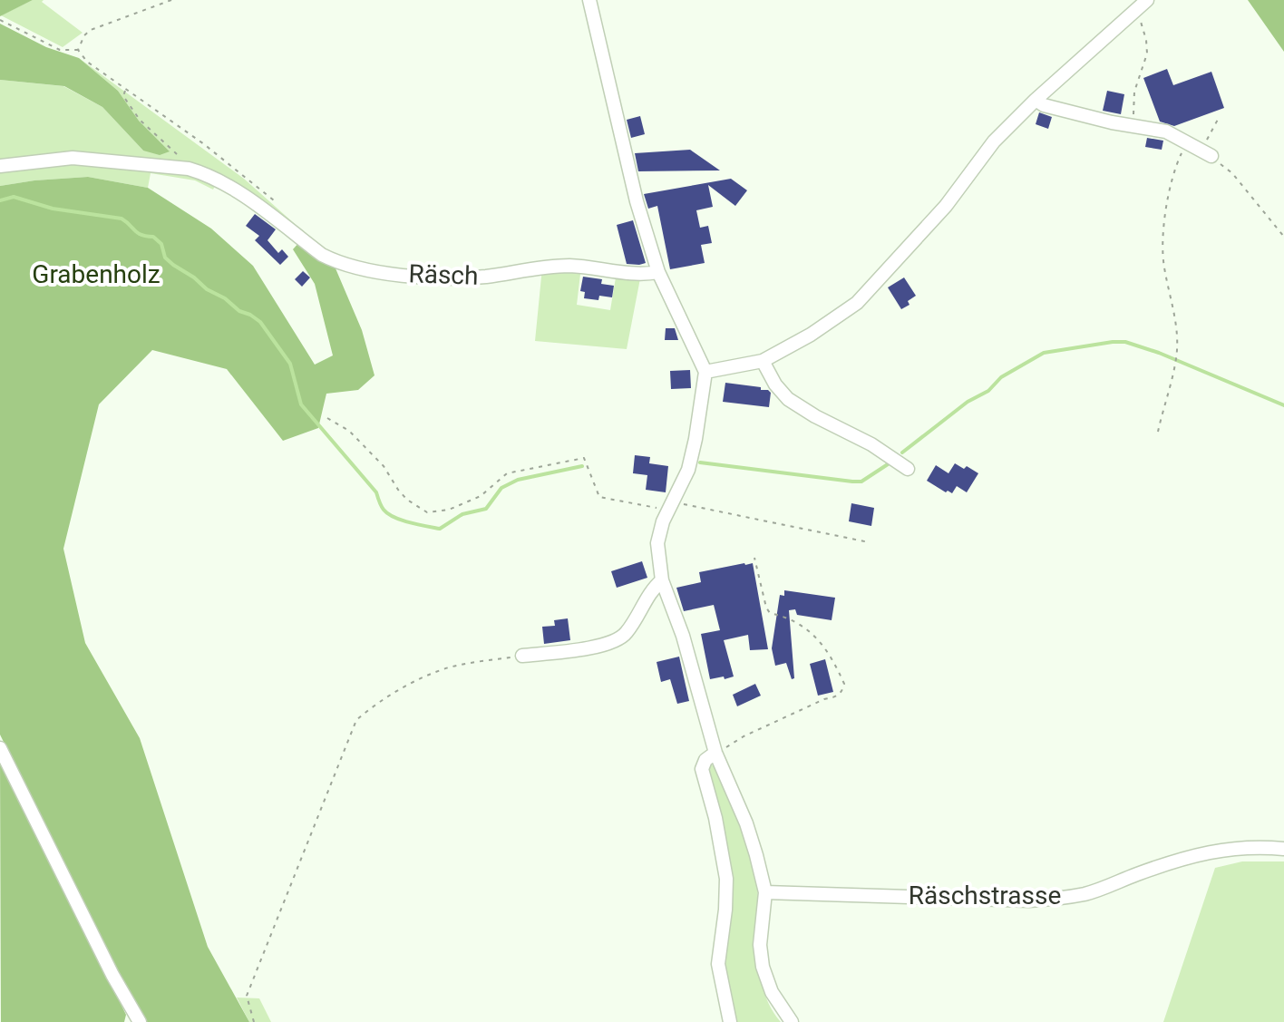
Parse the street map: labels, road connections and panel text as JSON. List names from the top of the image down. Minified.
{"streets":{"street":["Räsch","Räschstrasse"]},"parks":["Grabenholz"]}
